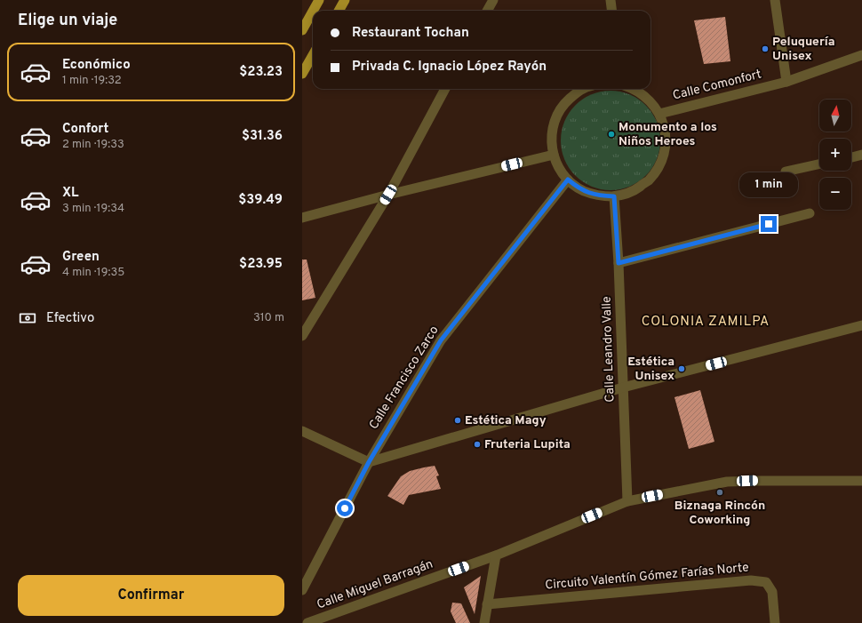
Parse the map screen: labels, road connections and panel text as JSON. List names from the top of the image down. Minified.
{"streets":{"street":["Calle Comonfort","Calle Leandro Valle","Calle Francisco Zarco","Circuito Valentín Gómez Farías Norte","Calle Miguel Barragán"]},"crossings":[["Calle Leandro Valle","Calle Miguel Barragán"]],"districts":["COLONIA ZAMILPA"],"places":["Peluquería Unisex","Monumento a los Niños Heroes","Estética Unisex","Estética Magy","Fruteria Lupita","Biznaga Rincón Coworking"],"north":"top","page":{"heading":"Elige un viaje","banner":["Restaurant Tochan","Privada C. Ignacio López Rayón"],"list":[{"name":"Económico","note":"1 min · 19:32","value":"$23.23"},{"name":"Confort","note":"2 min · 19:33","value":"$31.36"},{"name":"XL","note":"3 min · 19:34","value":"$39.49"},{"name":"Green","note":"4 min · 19:35","value":"$23.95"}],"map_buttons":["+","−"],"bubble":"1 min","pay":["Efectivo","310 m"],"buttons":"Confirmar"}}
